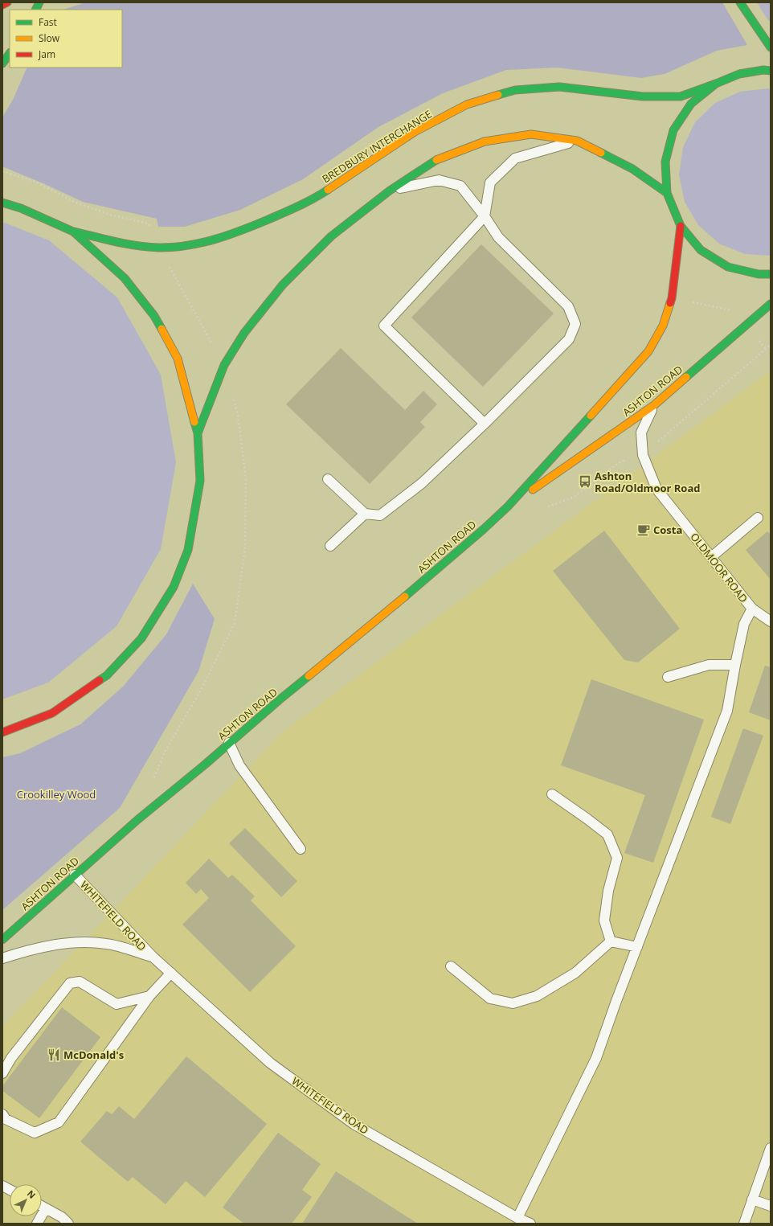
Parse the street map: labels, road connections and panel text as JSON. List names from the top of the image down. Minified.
{"streets":{"main road":["BREDBURY INTERCHANGE","ASHTON ROAD"],"lane":["OLDMOOR ROAD","WHITEFIELD ROAD"]},"crossings":[["BREDBURY INTERCHANGE","ASHTON ROAD"],["ASHTON ROAD","OLDMOOR ROAD"],["ASHTON ROAD","WHITEFIELD ROAD"]],"parks":["Crookilley Wood"],"places":{"bus stop":["Ashton Road/Oldmoor Road"],"cafe":["Costa"],"restaurant":["McDonald's"]},"legend":["Fast","Slow","Jam"],"north":"top right"}
